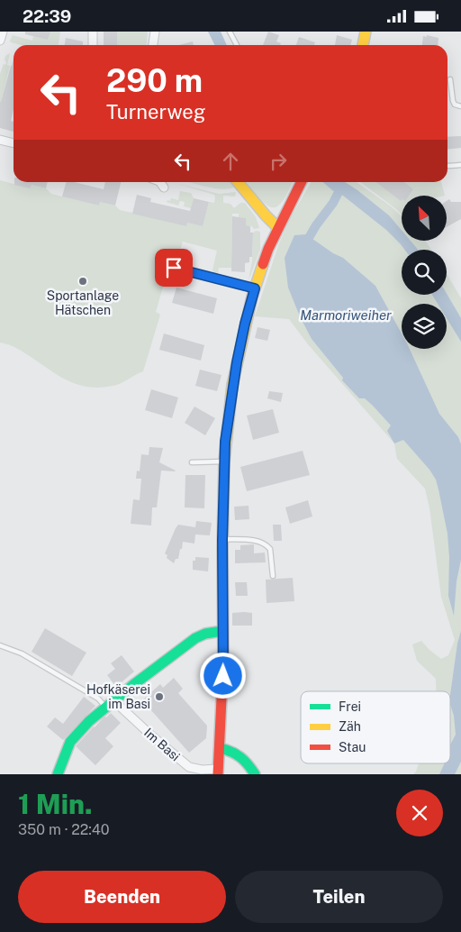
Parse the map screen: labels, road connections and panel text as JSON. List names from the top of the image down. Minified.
{"streets":{"street":["Im Basi"]},"water":["Marmoriweiher"],"places":["Sportanlage Hätschen","Hofkäserei im Basi"],"legend":["Frei","Zäh","Stau"],"north":"top left","page":{"status":"22:39","turn":["290 m","Turnerweg"],"heading":["1 Min.","350 m · 22:40"],"buttons":["Beenden","Teilen"]}}
